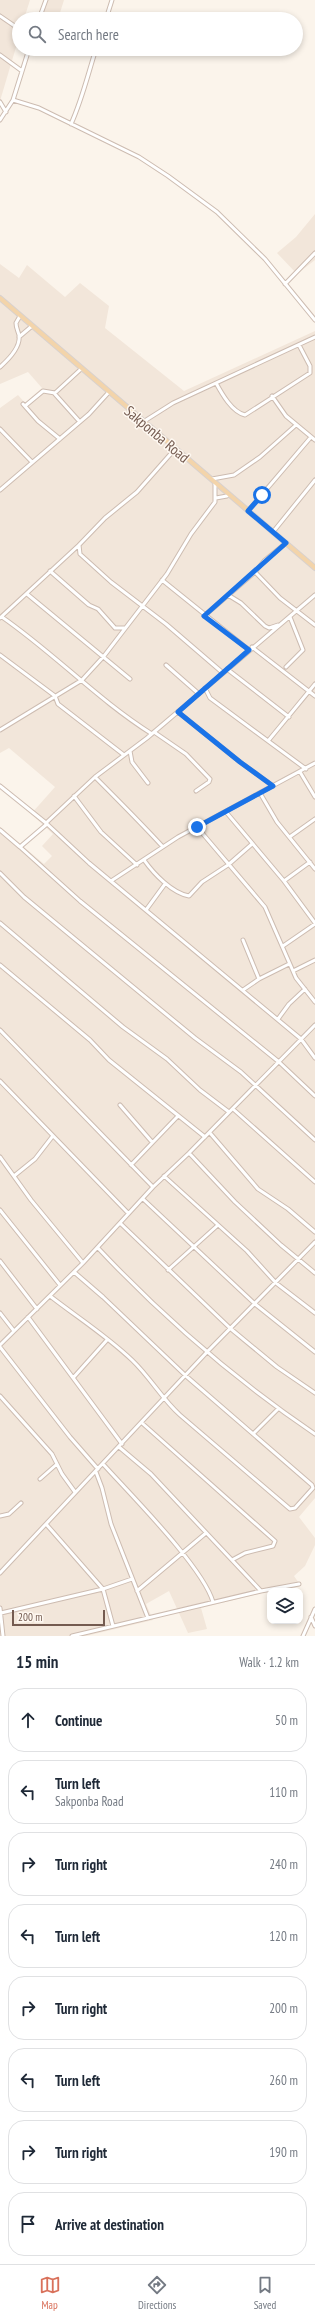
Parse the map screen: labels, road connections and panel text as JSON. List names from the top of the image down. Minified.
{"streets":{"main road":["Sakponba Road"]},"scale_bar":"200 m","page":{"search":"Search here","scale":"200 m","heading":["15 min","Walk · 1.2 km"],"list":[["Continue","50 m"],["Turn left","Sakponba Road","110 m"],["Turn right","240 m"],["Turn left","120 m"],["Turn right","200 m"],["Turn left","260 m"],["Turn right","190 m"],"Arrive at destination"],"nav":["Map","Directions","Saved"]}}
